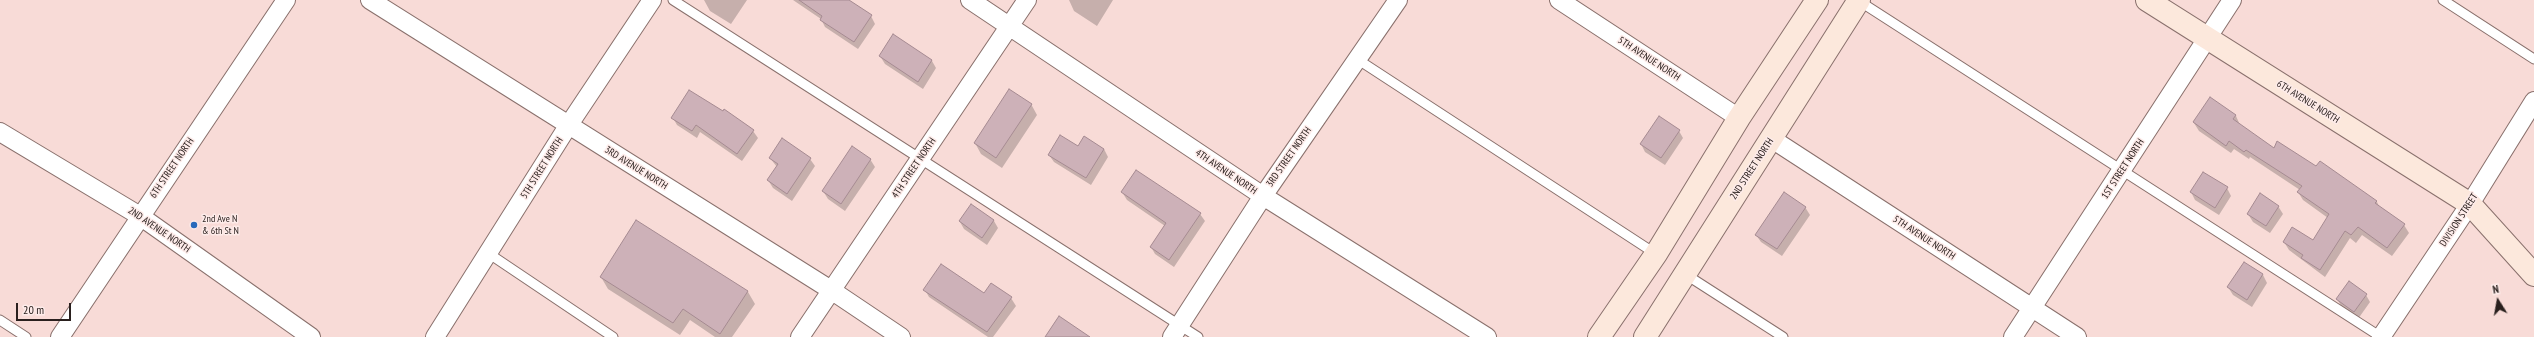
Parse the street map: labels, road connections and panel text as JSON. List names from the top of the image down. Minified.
{"streets":{"main road":["6TH AVENUE NORTH","2ND STREET NORTH"],"street":["5TH AVENUE NORTH","3RD STREET NORTH","6TH STREET NORTH","5TH STREET NORTH","3RD AVENUE NORTH","4TH STREET NORTH","1ST STREET NORTH","4TH AVENUE NORTH","DIVISION STREET","2ND AVENUE NORTH"]},"crossings":[["5TH AVENUE NORTH","2ND STREET NORTH"],["5TH AVENUE NORTH","1ST STREET NORTH"],["6TH AVENUE NORTH","1ST STREET NORTH"],["6TH AVENUE NORTH","DIVISION STREET"],["3RD STREET NORTH","4TH AVENUE NORTH"],["6TH STREET NORTH","2ND AVENUE NORTH"],["5TH STREET NORTH","3RD AVENUE NORTH"],["3RD AVENUE NORTH","4TH STREET NORTH"],["4TH STREET NORTH","4TH AVENUE NORTH"]],"places":["2nd Ave N & 6th St N"],"scale_bar":"20 m","north":"top"}
